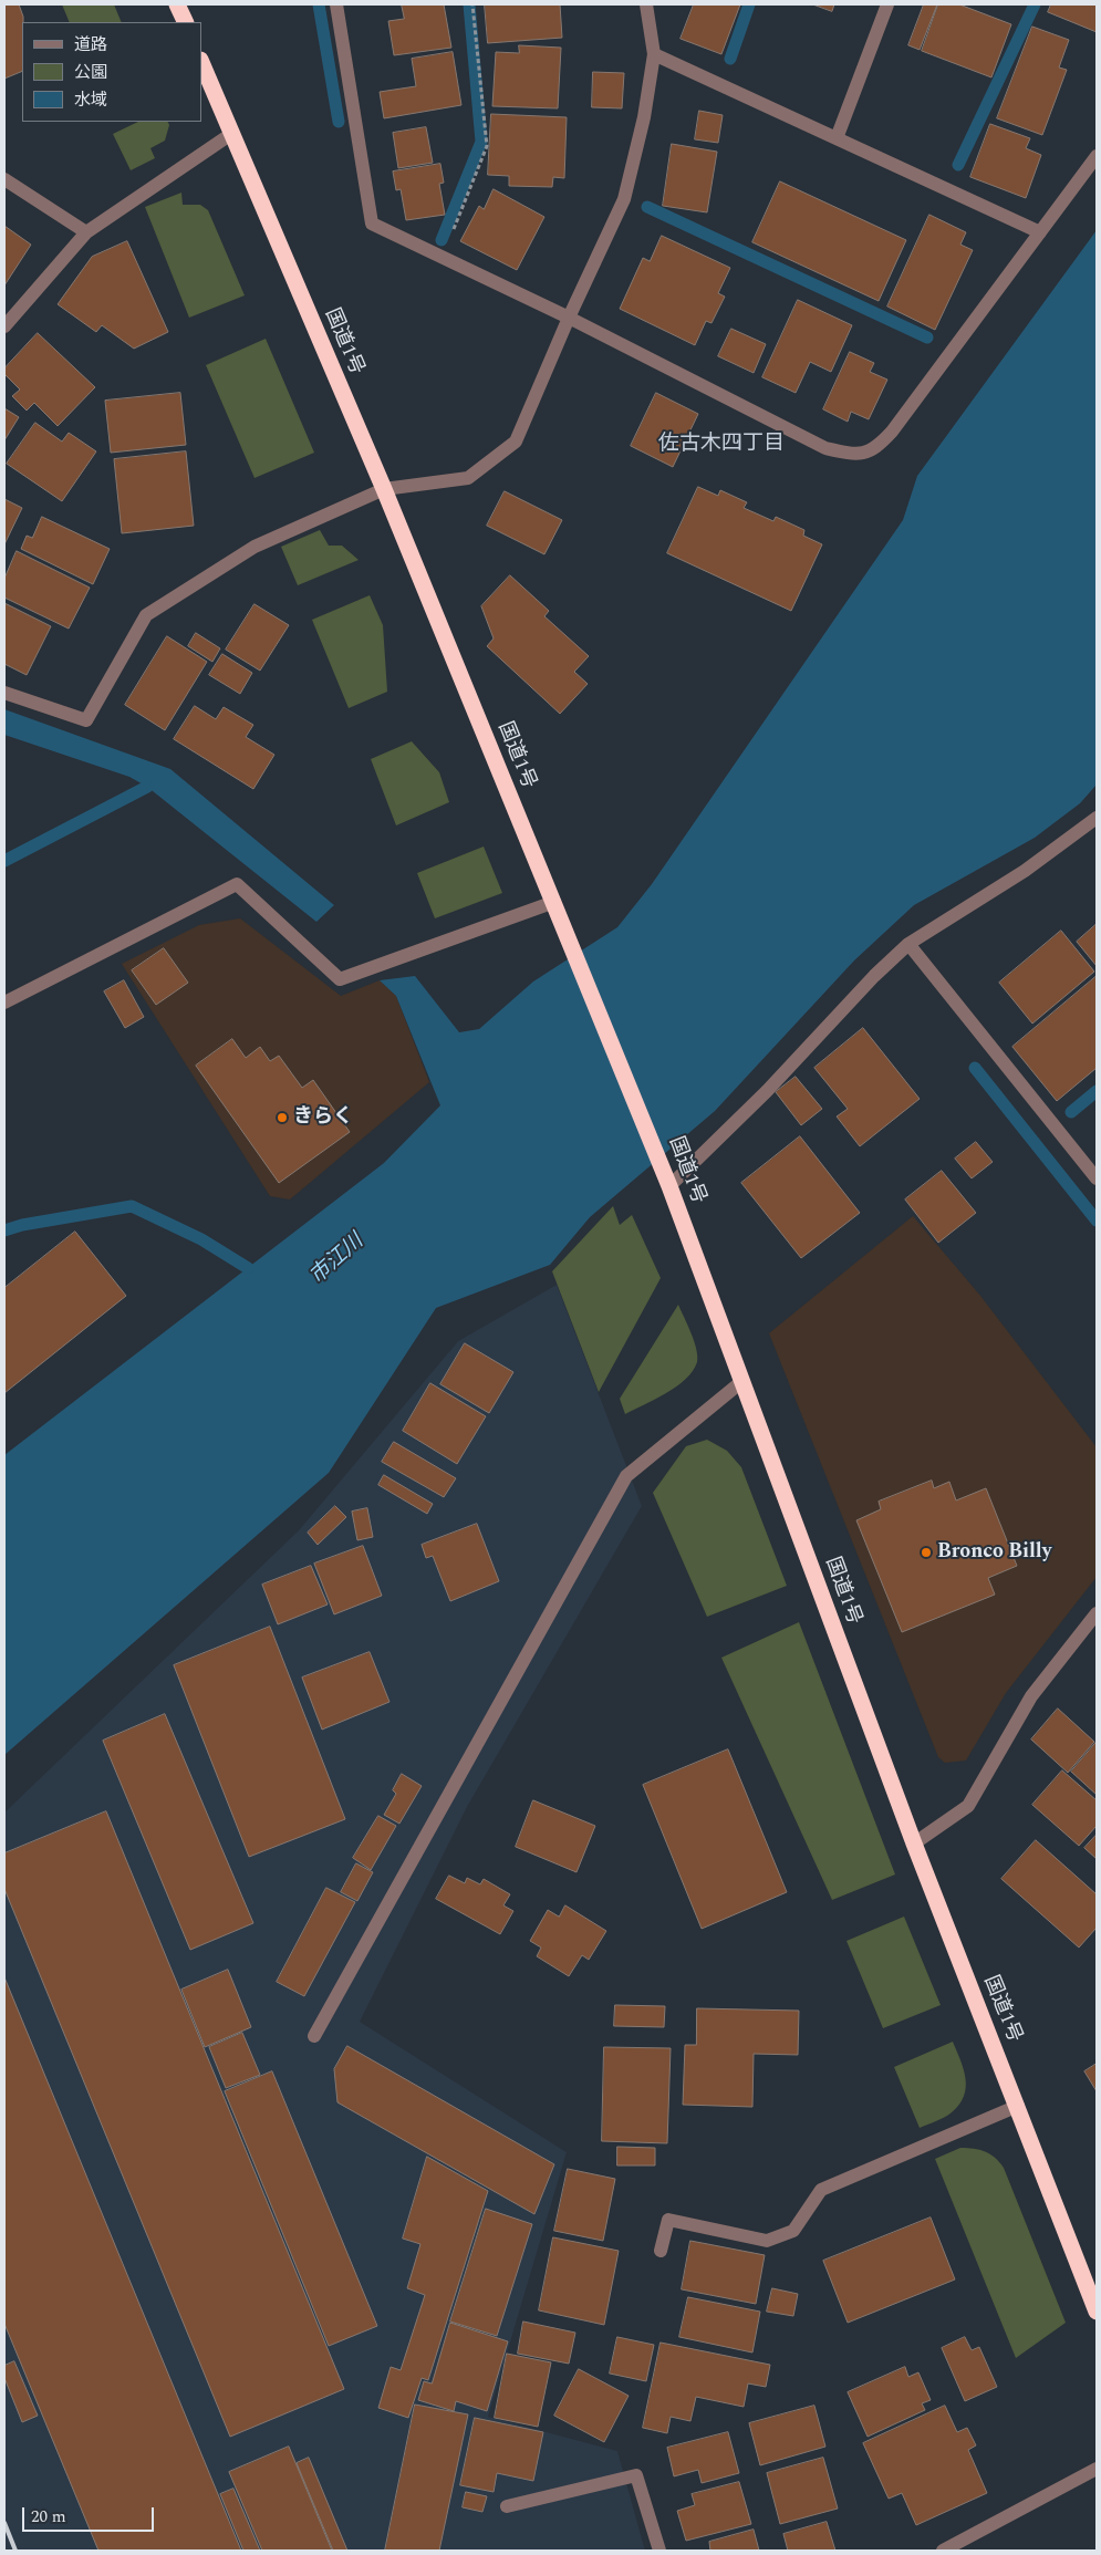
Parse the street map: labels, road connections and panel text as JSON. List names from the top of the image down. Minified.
{"streets":{"highway":["国道1号"]},"districts":["佐古木四丁目"],"water":["市江川"],"places":["きらく","Bronco Billy"],"legend":["道路","公園","水域"],"scale_bar":"20 m"}
